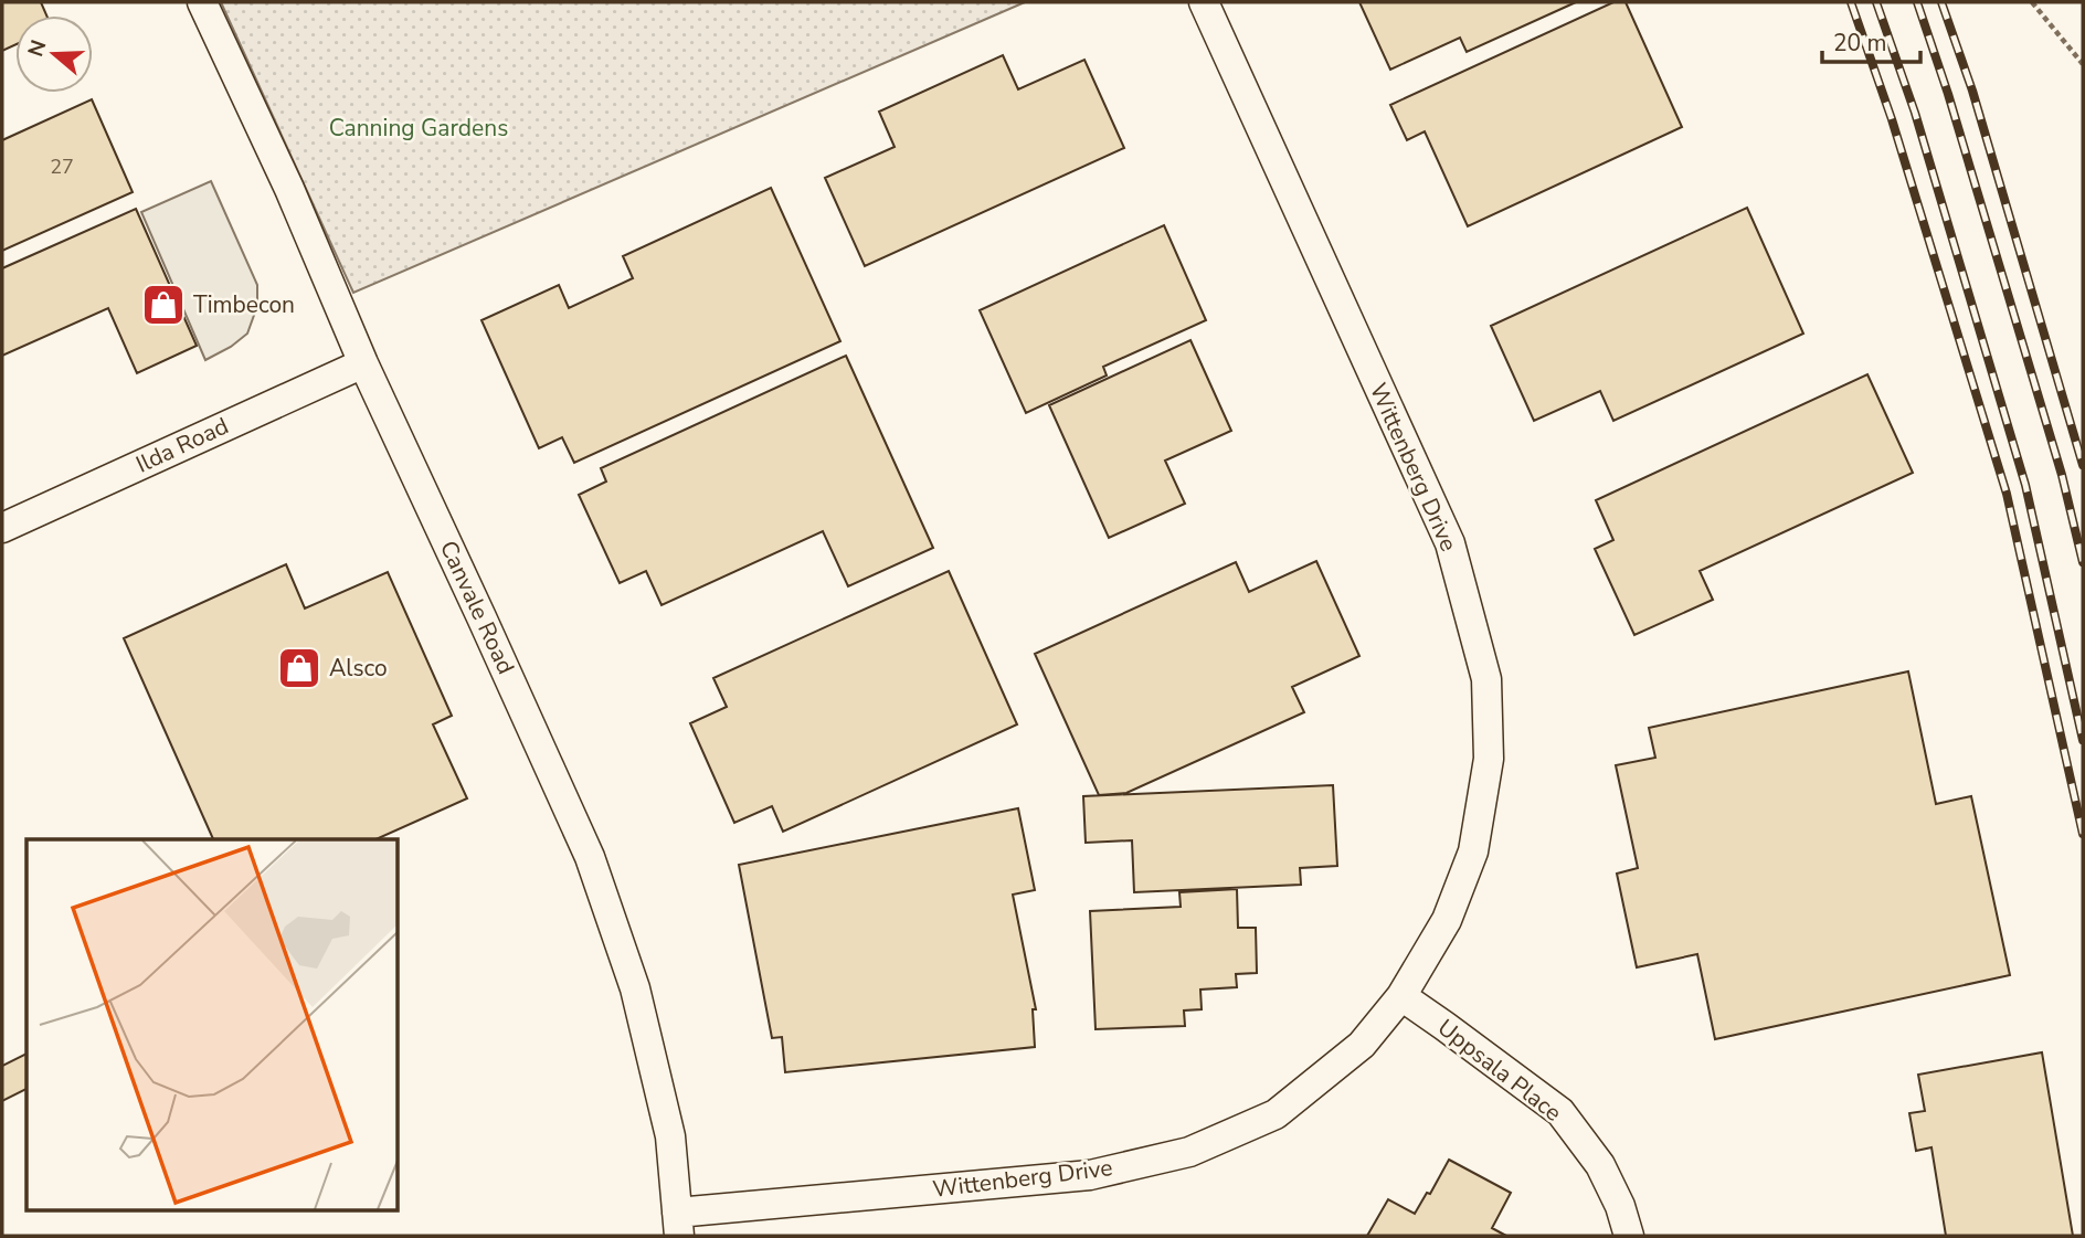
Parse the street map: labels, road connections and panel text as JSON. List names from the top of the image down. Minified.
{"streets":{"street":["Ilda Road","Wittenberg Drive","Canvale Road","Uppsala Place"]},"crossings":[["Ilda Road","Canvale Road"],["Wittenberg Drive","Canvale Road"],["Wittenberg Drive","Uppsala Place"]],"parks":["Canning Gardens"],"places":{"shop":["Timbecon","Alsco"]},"house_numbers":["27"],"scale_bar":"20 m","north":"left"}
